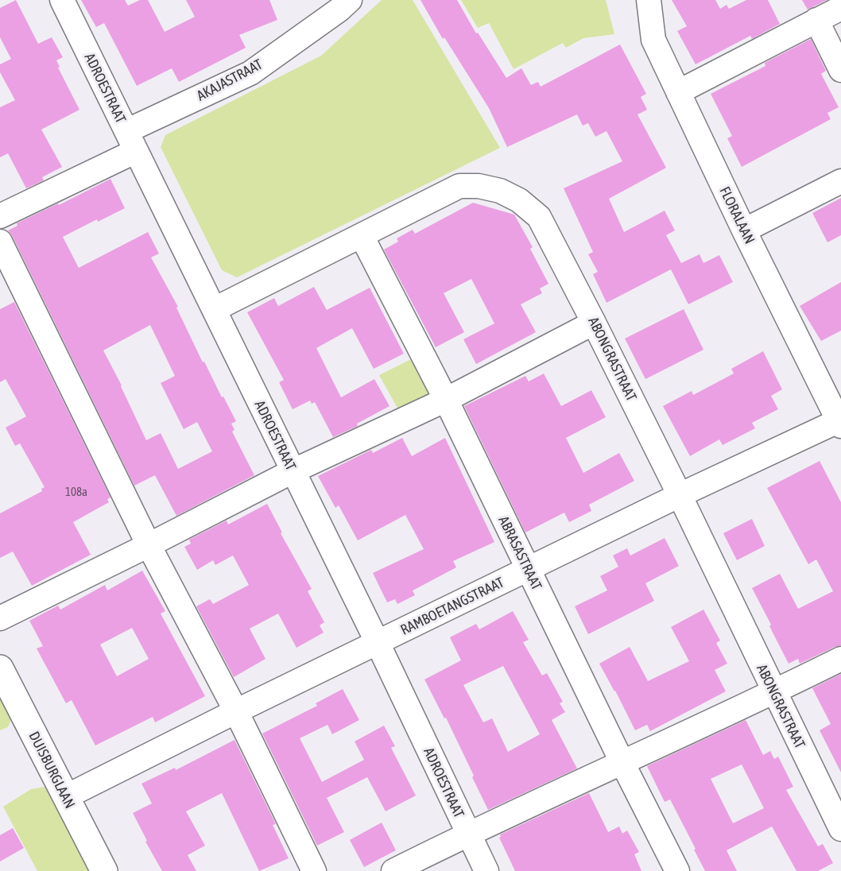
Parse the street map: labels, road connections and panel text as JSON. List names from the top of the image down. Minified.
{"streets":{"street":["AKAJASTRAAT","ADROESTRAAT","FLORALAAN","ABONGRASTRAAT","ABRASASTRAAT","RAMBOETANGSTRAAT","DUISBURGLAAN"]},"crossings":[["AKAJASTRAAT","ADROESTRAAT"],["ADROESTRAAT","ABONGRASTRAAT"],["ADROESTRAAT","RAMBOETANGSTRAAT"],["FLORALAAN","RAMBOETANGSTRAAT"],["ABONGRASTRAAT","ABRASASTRAAT"],["ABONGRASTRAAT","RAMBOETANGSTRAAT"],["ABRASASTRAAT","RAMBOETANGSTRAAT"],["RAMBOETANGSTRAAT","DUISBURGLAAN"]],"house_numbers":["108a"]}
